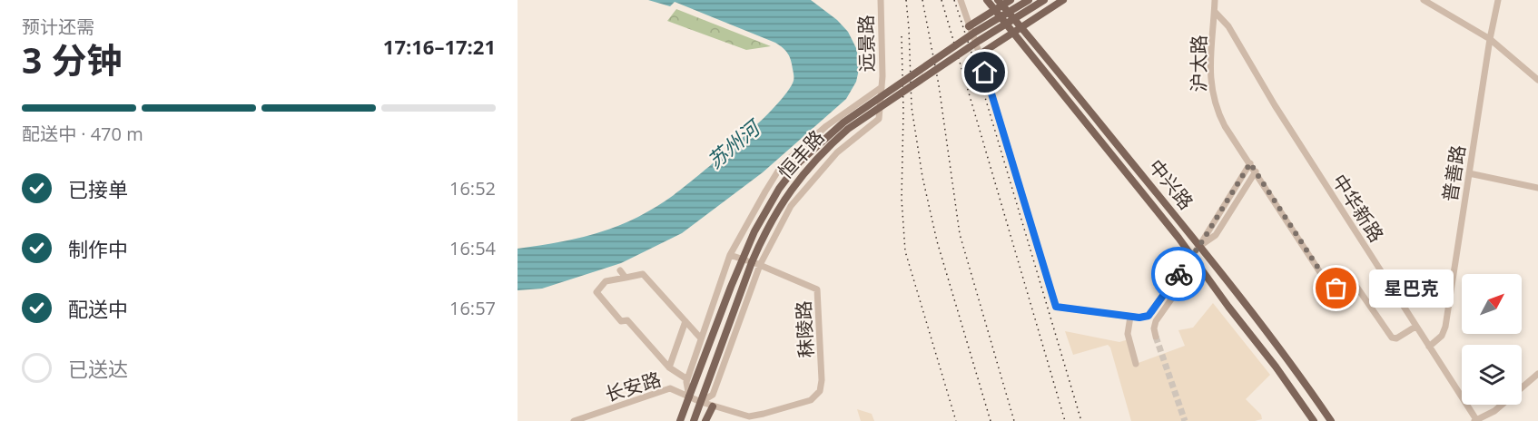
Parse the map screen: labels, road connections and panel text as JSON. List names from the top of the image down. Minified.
{"streets":{"main road":["恒丰路","中兴路"],"street":["远景路","沪太路","普善路","中华新路","秣陵路","长安路"]},"crossings":[["远景路","恒丰路"],["远景路","秣陵路"],["远景路","长安路"],["沪太路","中华新路"],["恒丰路","长安路"],["普善路","中华新路"],["秣陵路","长安路"]],"water":["苏州河"],"places":["星巴克"],"north":"top right","page":{"heading":["3 分钟","预计还需","17:16–17:21"],"bar":"配送中 · 470 m","list":[["已接单","16:52"],["制作中","16:54"],["配送中","16:57"],"已送达"],"bubble":"星巴克"}}
